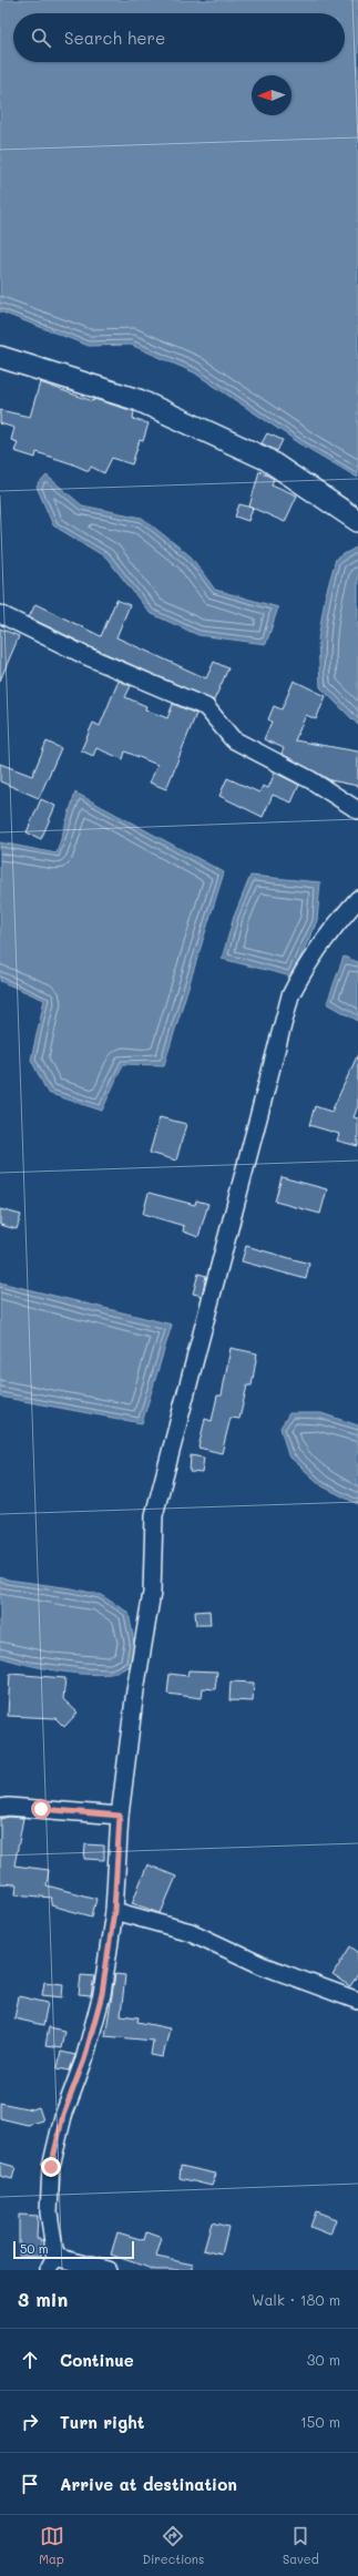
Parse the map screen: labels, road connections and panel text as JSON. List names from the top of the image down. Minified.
{"scale_bar":"50 m","north":"left","page":{"search":"Search here","scale":"50 m","heading":["3 min","Walk · 180 m"],"list":[["Continue","30 m"],["Turn right","150 m"],"Arrive at destination"],"nav":["Map","Directions","Saved"]}}
